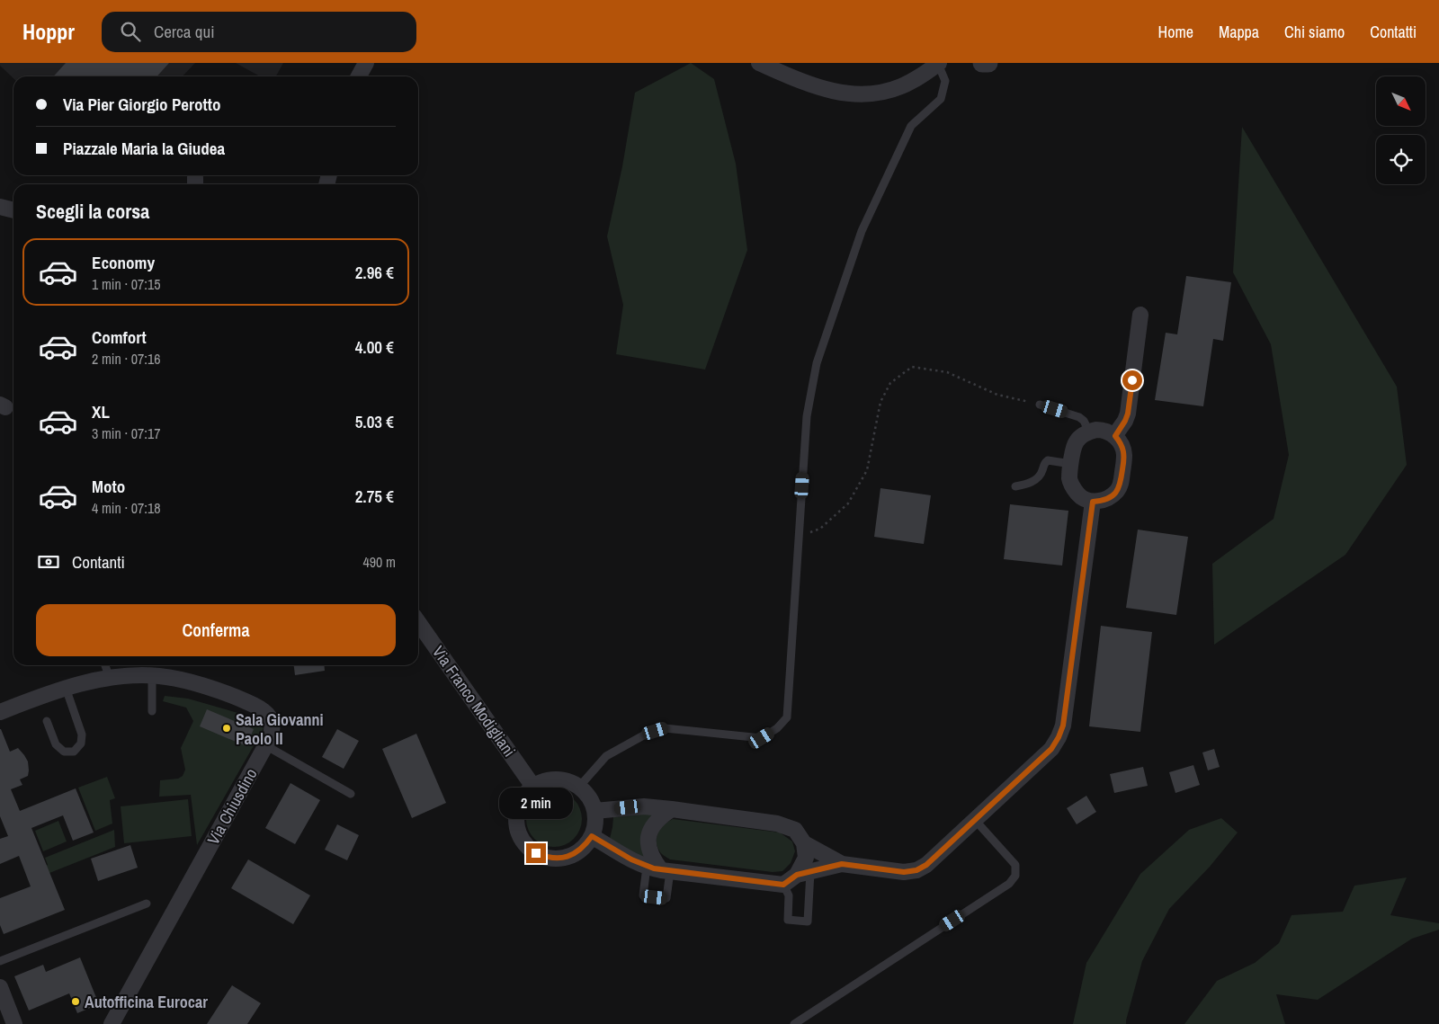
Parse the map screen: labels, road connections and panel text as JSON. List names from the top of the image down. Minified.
{"streets":{"street":["Via Franco Modigliani","Via Chiusdino"]},"places":["Sala Giovanni Paolo II","Autofficina Eurocar"],"north":"bottom right","page":{"header":"Hoppr","search":"Cerca qui","nav":["Home","Mappa","Chi siamo","Contatti"],"banner":["Via Pier Giorgio Perotto","Piazzale Maria la Giudea"],"heading":"Scegli la corsa","list":[{"name":"Economy","note":"1 min · 07:15","value":"2.96 €"},{"name":"Comfort","note":"2 min · 07:16","value":"4.00 €"},{"name":"XL","note":"3 min · 07:17","value":"5.03 €"},{"name":"Moto","note":"4 min · 07:18","value":"2.75 €"}],"pay":["Contanti","490 m"],"buttons":"Conferma","bubble":"2 min"}}
